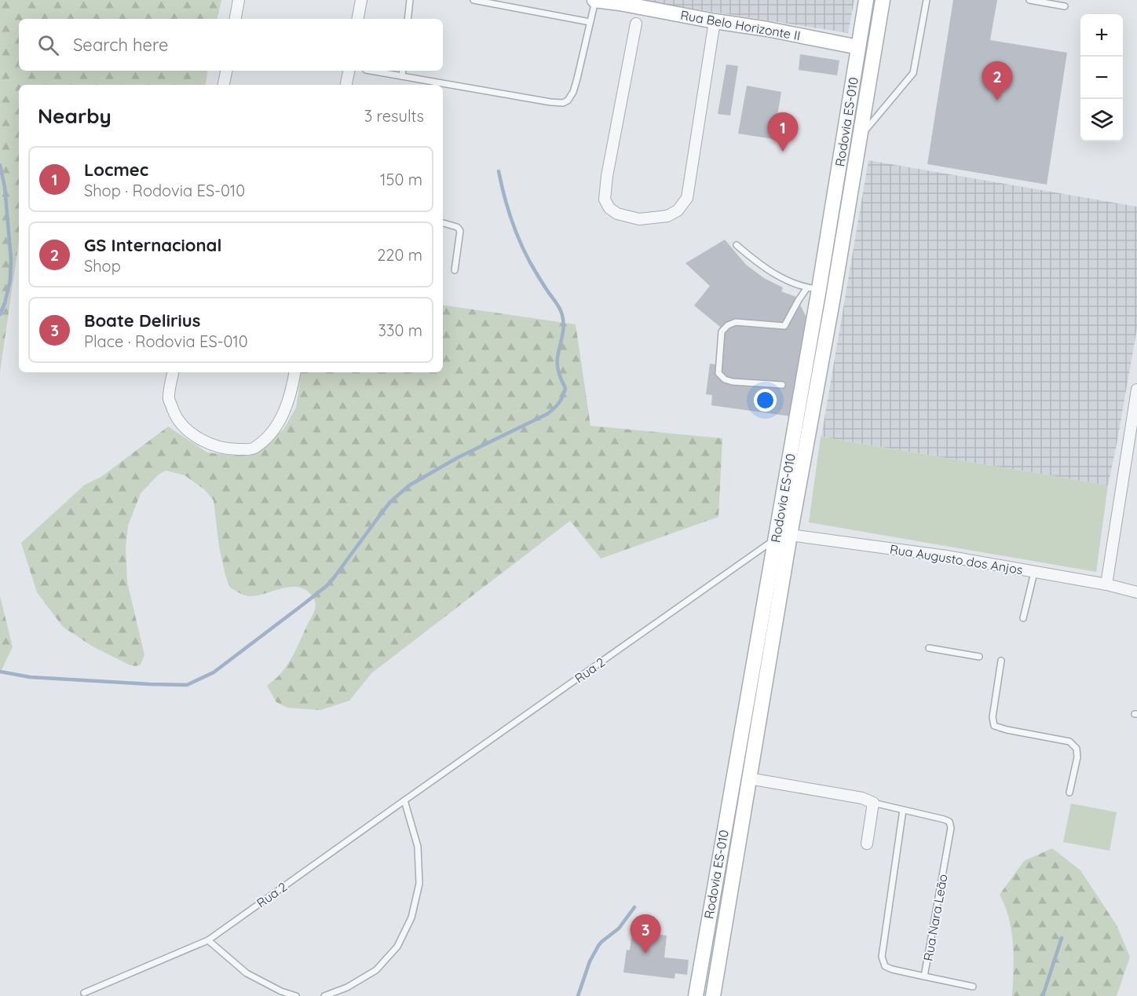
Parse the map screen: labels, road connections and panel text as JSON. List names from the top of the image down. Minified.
{"streets":{"main road":["Rua Belo Horizonte II","Rodovia ES-010"],"street":["Rua Augusto dos Anjos","Rua Nara Leão"],"lane":["Rua 2"]},"crossings":[["Rua Belo Horizonte II","Rodovia ES-010"],["Rodovia ES-010","Rua Augusto dos Anjos"],["Rodovia ES-010","Rua 2"],["Rodovia ES-010","Rua Nara Leão"],["Rua Augusto dos Anjos","Rua 2"]],"page":{"map_buttons":["+","−"],"search":"Search here","pins":["2","1","3"],"heading":["Nearby","3 results"],"list":[{"mark":"1","name":"Locmec","note":"Shop · Rodovia ES-010","value":"150 m"},{"mark":"2","name":"GS Internacional","note":"Shop","value":"220 m"},{"mark":"3","name":"Boate Delirius","note":"Place · Rodovia ES-010","value":"330 m"}]}}
